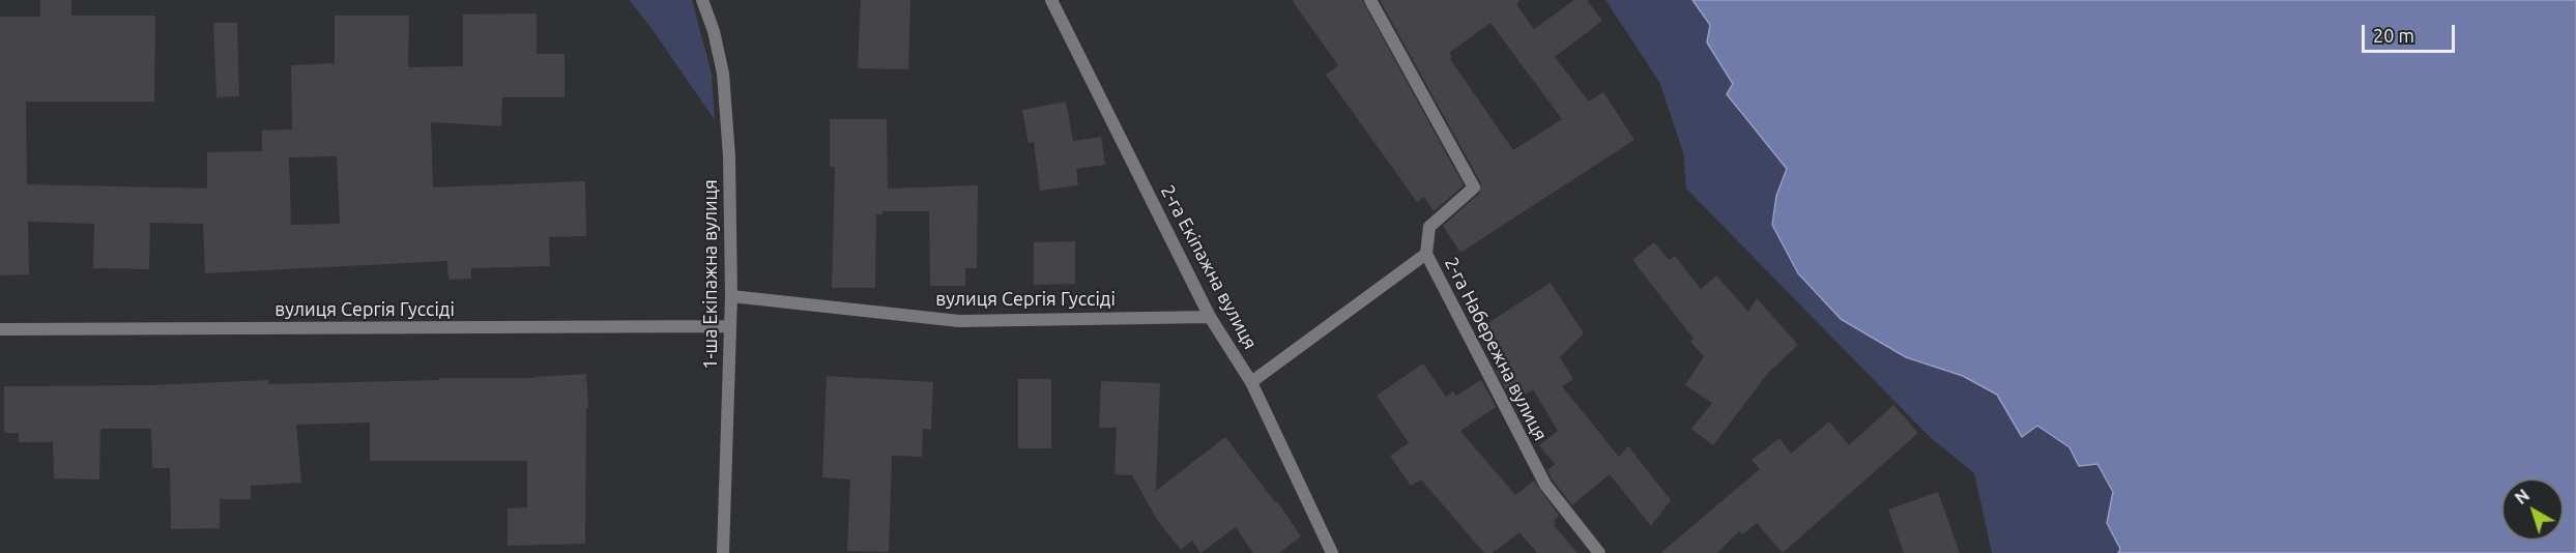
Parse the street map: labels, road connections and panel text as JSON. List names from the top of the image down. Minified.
{"streets":{"street":["2-га Екіпажна вулиця","1-ша Екіпажна вулиця","вулиця Сергія Гуссіді","2-га Набережна вулиця"]},"crossings":[["2-га Екіпажна вулиця","вулиця Сергія Гуссіді"],["1-ша Екіпажна вулиця","вулиця Сергія Гуссіді"]],"scale_bar":"20 m","north":"top left"}
